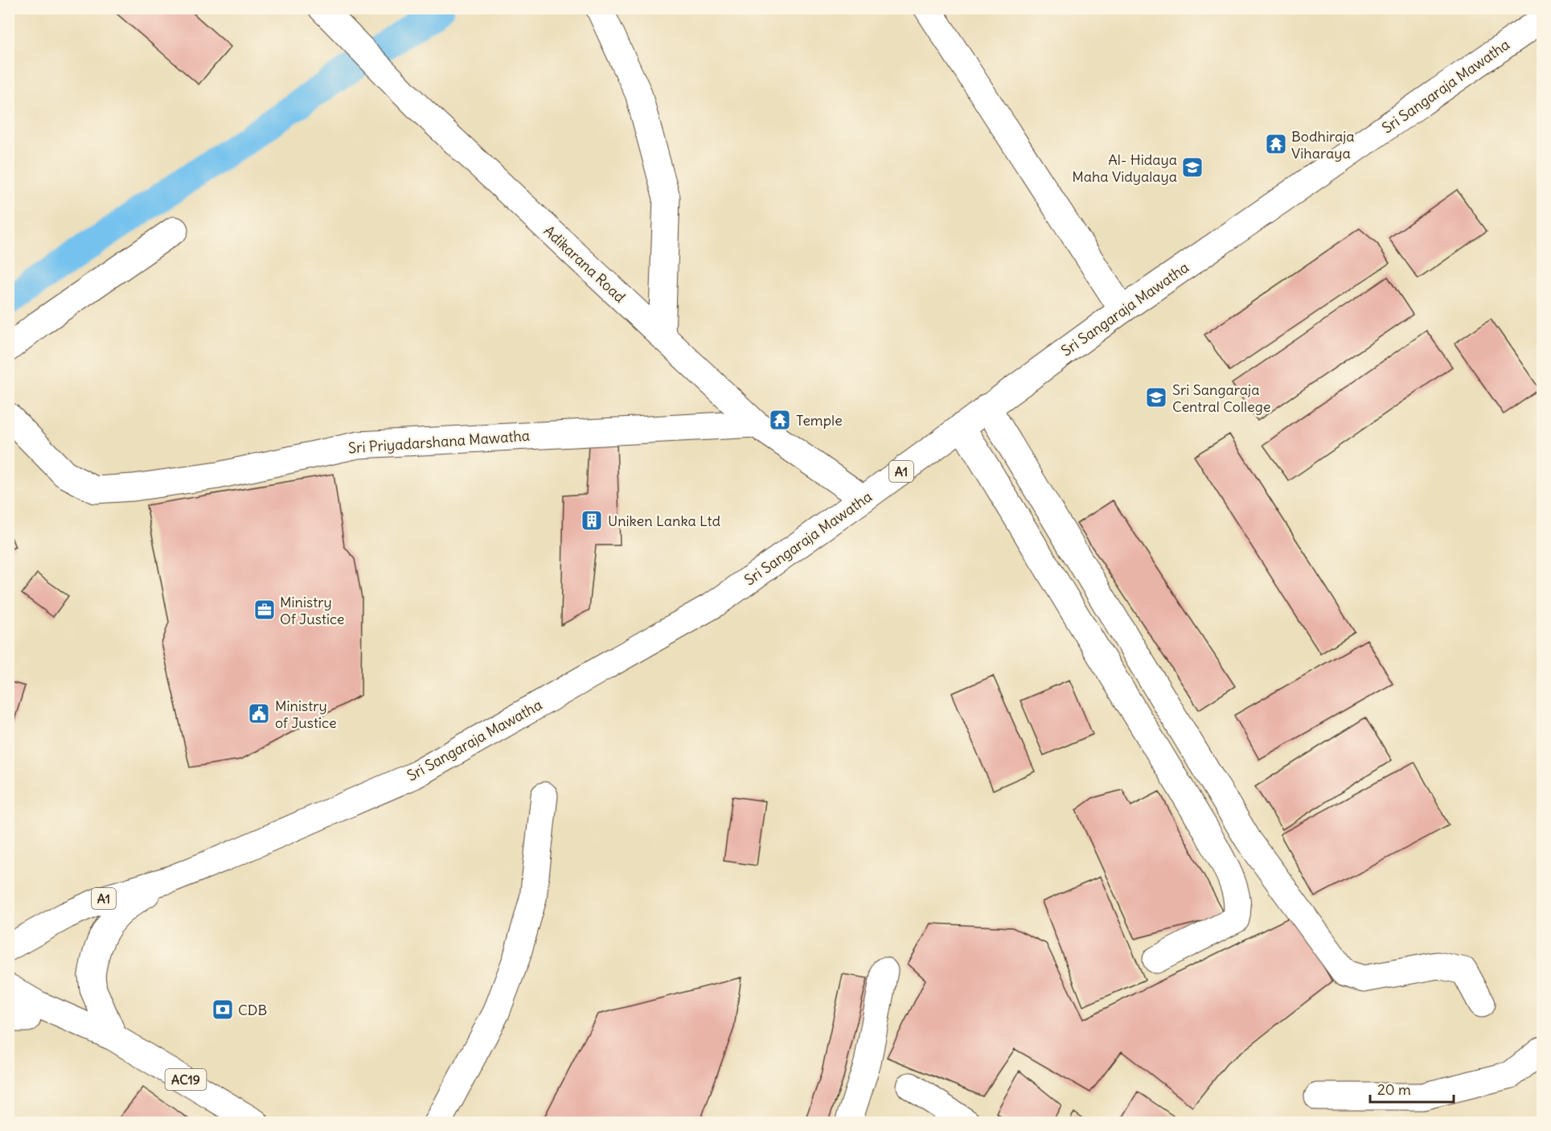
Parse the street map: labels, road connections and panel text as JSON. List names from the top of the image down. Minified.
{"streets":{"main road":["Sri Sangaraja Mawatha","Adikarana Road","Sri Priyadarshana Mawatha","A1","AC19"]},"crossings":[["Sri Sangaraja Mawatha","Adikarana Road"],["Sri Sangaraja Mawatha","AC19"],["Adikarana Road","Sri Priyadarshana Mawatha"]],"places":{"temple":["Bodhiraja Viharaya","Temple"],"school or university":["Al- Hidaya Maha Vidyalaya","Sri Sangaraja Central College"],"building":["Uniken Lanka Ltd"],"office":["Ministry Of Justice"],"public building":["Ministry of Justice"],"bank":["CDB"]},"scale_bar":"20 m"}
